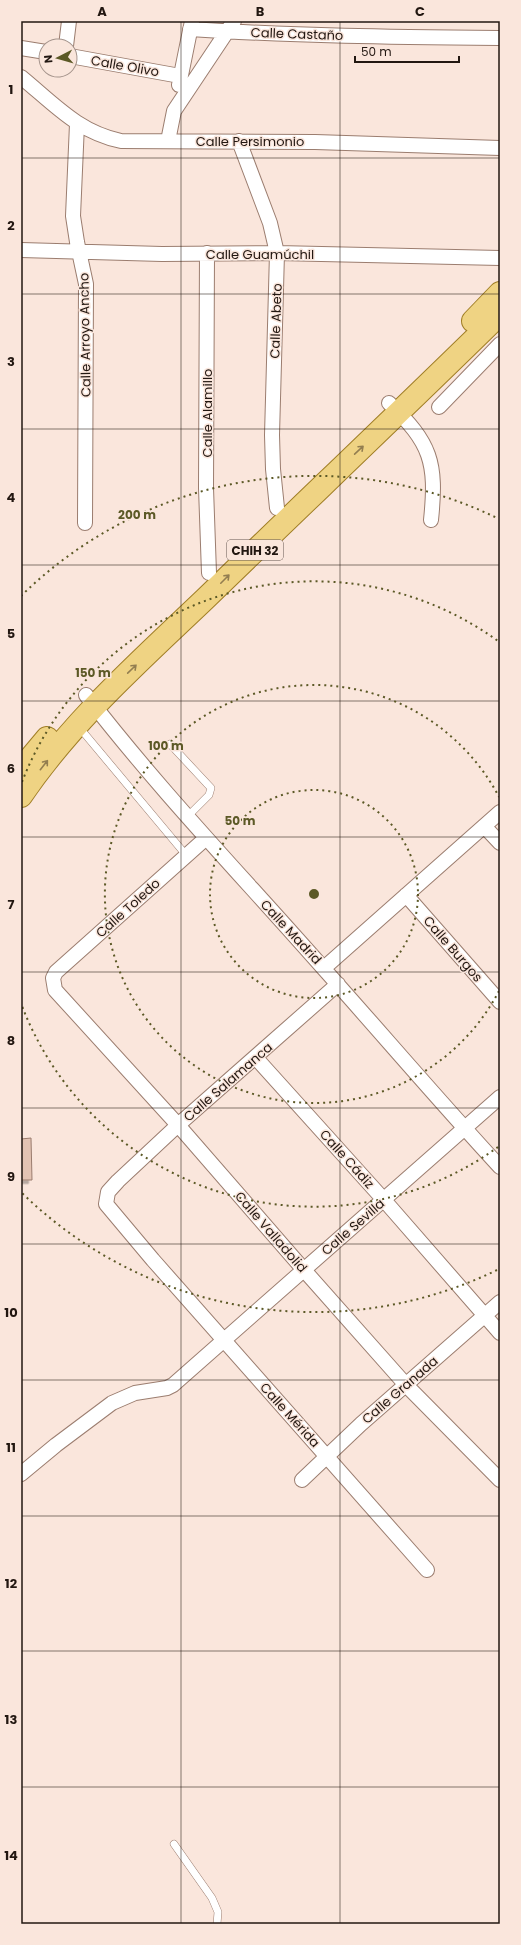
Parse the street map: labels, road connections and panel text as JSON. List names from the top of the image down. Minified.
{"streets":{"main road":["CHIH 32"],"street":["Calle Castaño","Calle Olivo","Calle Persimonio","Calle Guamúchil","Calle Abeto","Calle Arroyo Ancho","Calle Alamillo","Calle Toledo","Calle Madrid","Calle Burgos","Calle Salamanca","Calle Cádiz","Calle Sevilla","Calle Valladolid","Calle Granada","Calle Mérida"]},"crossings":[["Calle Persimonio","Calle Abeto"],["Calle Persimonio","Calle Arroyo Ancho"],["Calle Guamúchil","Calle Abeto"],["Calle Guamúchil","Calle Arroyo Ancho"],["Calle Guamúchil","Calle Alamillo"],["Calle Abeto","CHIH 32"],["Calle Alamillo","CHIH 32"],["CHIH 32","Calle Madrid"],["Calle Toledo","Calle Madrid"],["Calle Toledo","Calle Valladolid"],["Calle Madrid","Calle Salamanca"],["Calle Madrid","Calle Sevilla"],["Calle Salamanca","Calle Cádiz"],["Calle Salamanca","Calle Valladolid"],["Calle Salamanca","Calle Mérida"],["Calle Cádiz","Calle Sevilla"],["Calle Cádiz","Calle Granada"],["Calle Sevilla","Calle Valladolid"],["Calle Sevilla","Calle Mérida"],["Calle Valladolid","Calle Granada"],["Calle Granada","Calle Mérida"]],"scale_bar":"50 m","north":"left","grid":{"columns":["A","B","C"],"rows":["1","2","3","4","5","6","7","8","9","10","11","12","13","14"]},"rings":["200 m","150 m","100 m","50 m"]}
